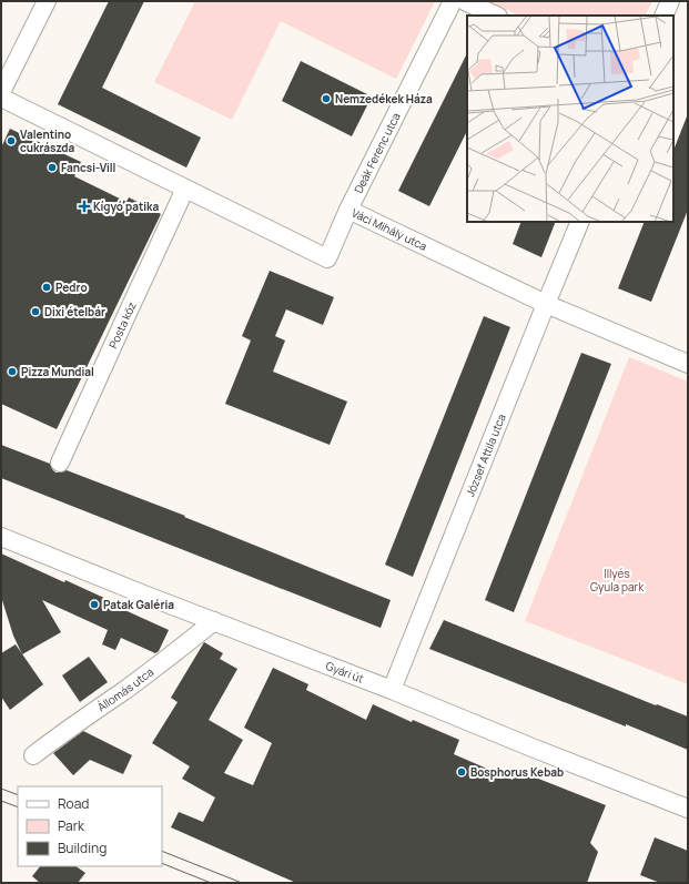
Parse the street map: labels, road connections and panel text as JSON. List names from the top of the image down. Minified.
{"streets":{"street":["Deák Ferenc utca","Váci Mihály utca","Posta köz","József Attila utca","Gyári út","Állomás utca"]},"crossings":[["Deák Ferenc utca","Váci Mihály utca"],["Váci Mihály utca","Posta köz"],["Váci Mihály utca","József Attila utca"],["József Attila utca","Gyári út"],["Gyári út","Állomás utca"]],"parks":["Illyés Gyula park"],"places":{"other":["Nemzedékek Háza","Valentino cukrászda","Fancsi-Vill","Pedro","Dixi ételbár","Pizza Mundial","Patak Galéria","Bosphorus Kebab"],"health":["Kígyó patika"]},"legend":["Road","Park","Building"]}
